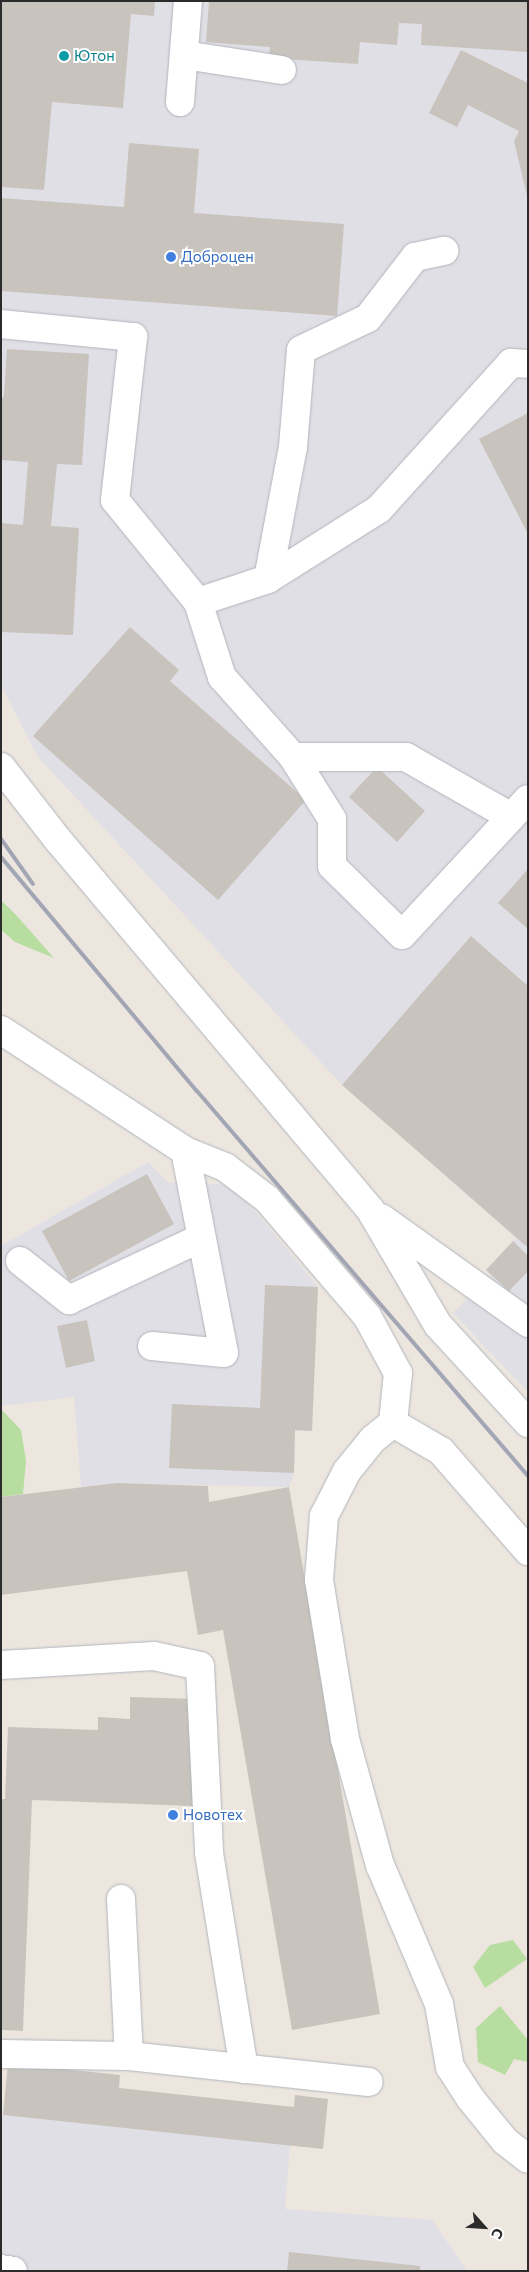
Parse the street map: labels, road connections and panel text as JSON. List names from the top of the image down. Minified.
{"places":["Ютон","Доброцен","Новотех"],"north":"bottom right"}
